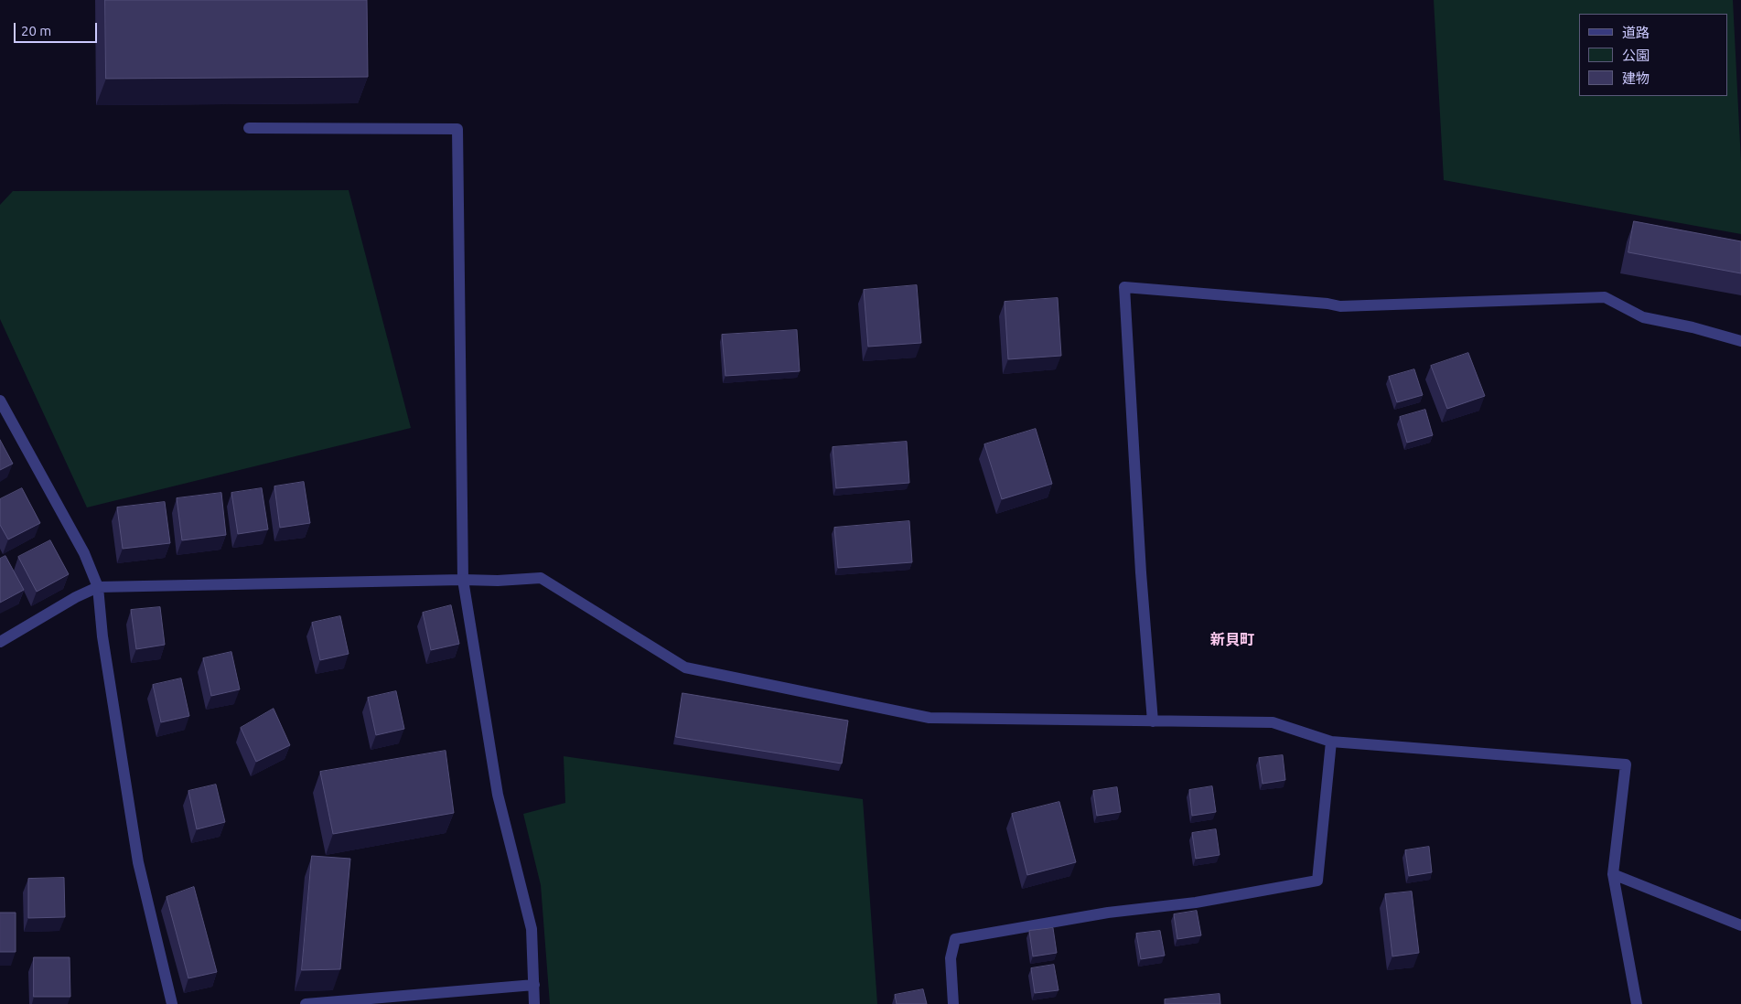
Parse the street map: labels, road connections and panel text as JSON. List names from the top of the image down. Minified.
{"districts":["新貝町"],"legend":["道路","公園","建物"],"scale_bar":"20 m"}
